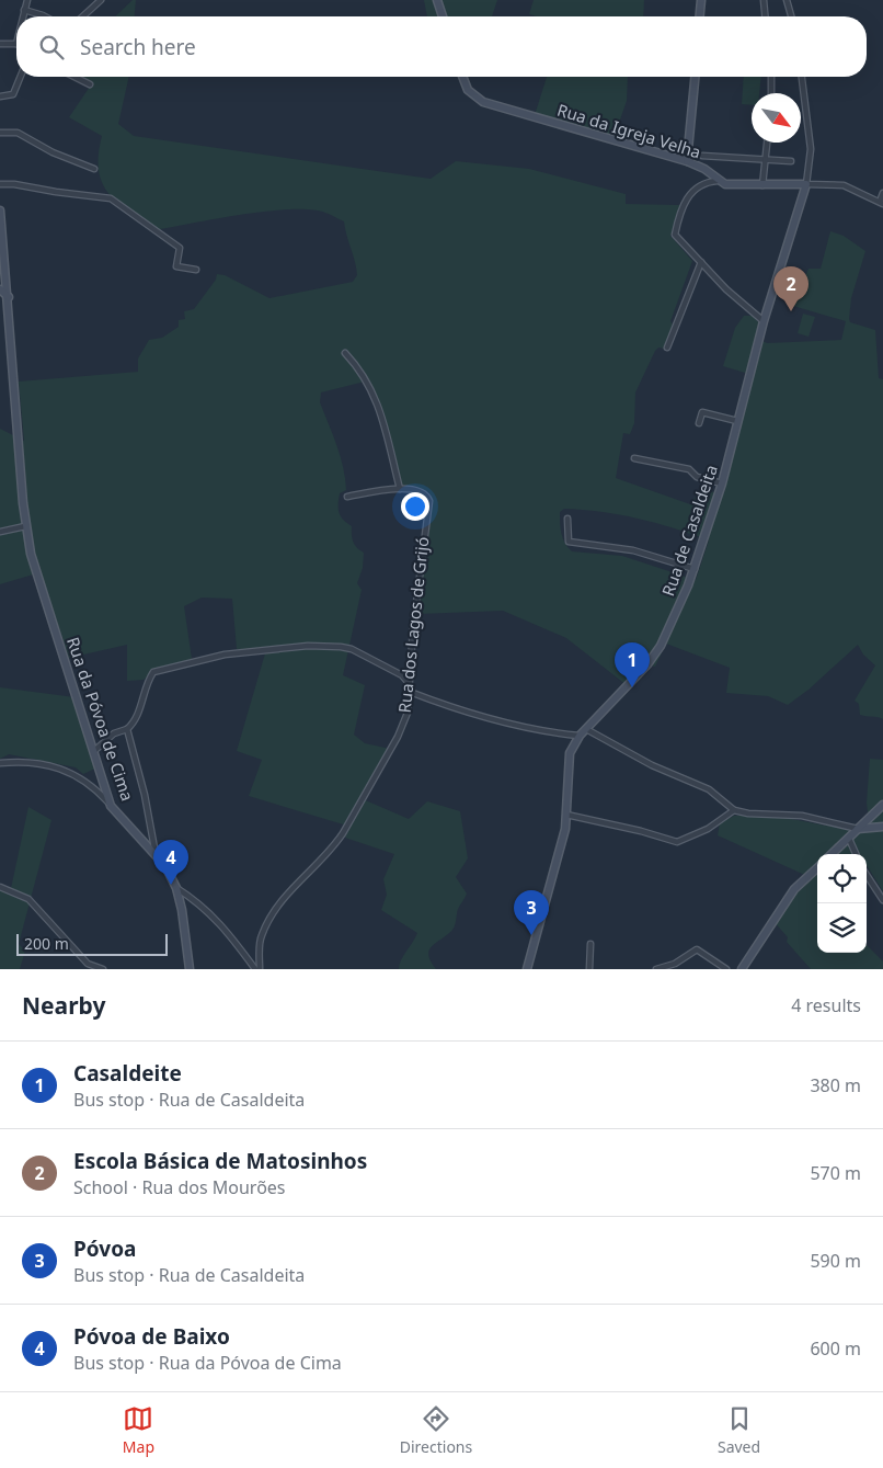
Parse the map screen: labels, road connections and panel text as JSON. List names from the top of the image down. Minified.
{"streets":{"street":["Rua da Igreja Velha","Rua de Casaldeita","Rua dos Lagos de Grijó","Rua da Póvoa de Cima"]},"crossings":[["Rua da Igreja Velha","Rua de Casaldeita"]],"scale_bar":"200 m","north":"bottom right","page":{"search":"Search here","pins":["2","1","4","3"],"scale":"200 m","heading":["Nearby","4 results"],"list":[{"mark":"1","name":"Casaldeite","note":"Bus stop · Rua de Casaldeita","value":"380 m"},{"mark":"2","name":"Escola Básica de Matosinhos","note":"School · Rua dos Mourões","value":"570 m"},{"mark":"3","name":"Póvoa","note":"Bus stop · Rua de Casaldeita","value":"590 m"},{"mark":"4","name":"Póvoa de Baixo","note":"Bus stop · Rua da Póvoa de Cima","value":"600 m"}],"nav":["Map","Directions","Saved"]}}
